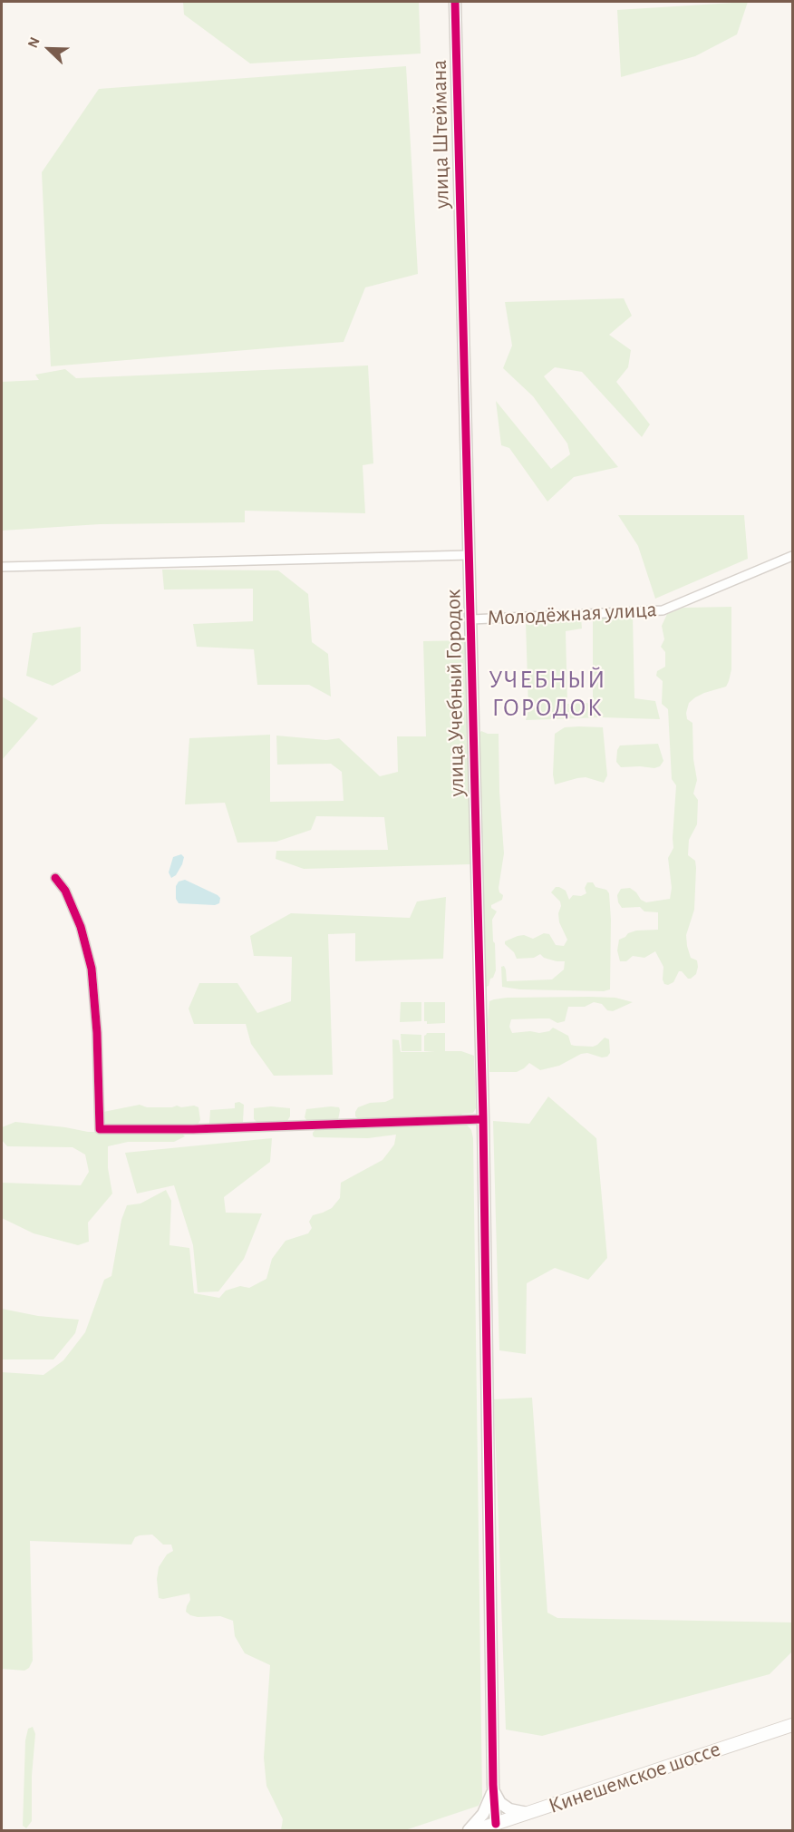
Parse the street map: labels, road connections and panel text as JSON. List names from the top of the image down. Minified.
{"streets":{"main road":["Кинешемское шоссе"],"street":["улица Штеймана","Молодёжная улица","улица Учебный Городок"]},"crossings":[["улица Штеймана","улица Учебный Городок"],["Молодёжная улица","улица Учебный Городок"],["улица Учебный Городок","Кинешемское шоссе"]],"districts":["УЧЕБНЫЙ ГОРОДОК"],"north":"top left"}
